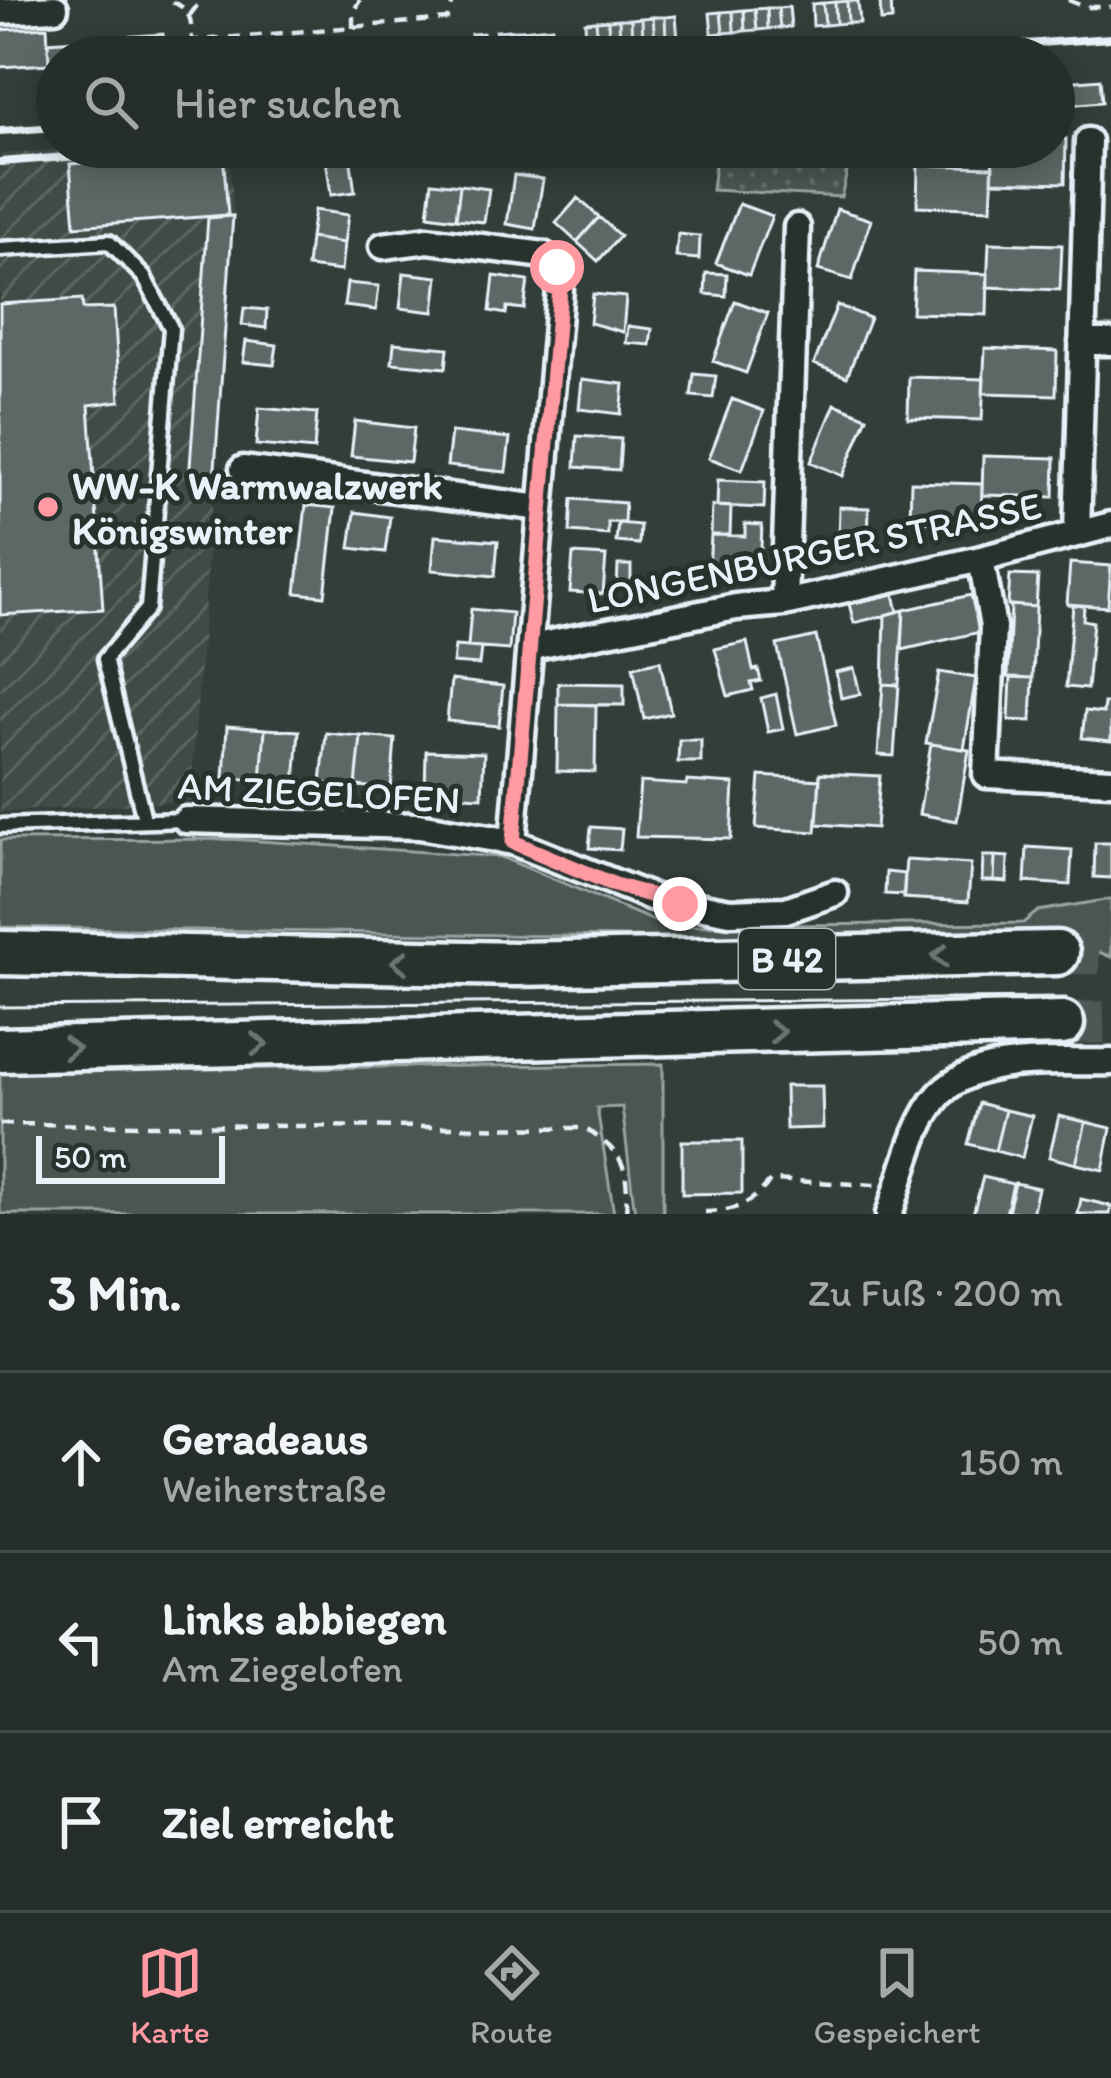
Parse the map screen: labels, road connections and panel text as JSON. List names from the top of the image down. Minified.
{"streets":{"highway":["B 42"],"street":["LONGENBURGER STRASSE","AM ZIEGELOFEN"]},"places":["WW-K Warmwalzwerk Königswinter"],"scale_bar":"50 m","page":{"search":"Hier suchen","scale":"50 m","heading":["3 Min.","Zu Fuß · 200 m"],"list":[["Geradeaus","Weiherstraße","150 m"],["Links abbiegen","Am Ziegelofen","50 m"],"Ziel erreicht"],"nav":["Karte","Route","Gespeichert"]}}
